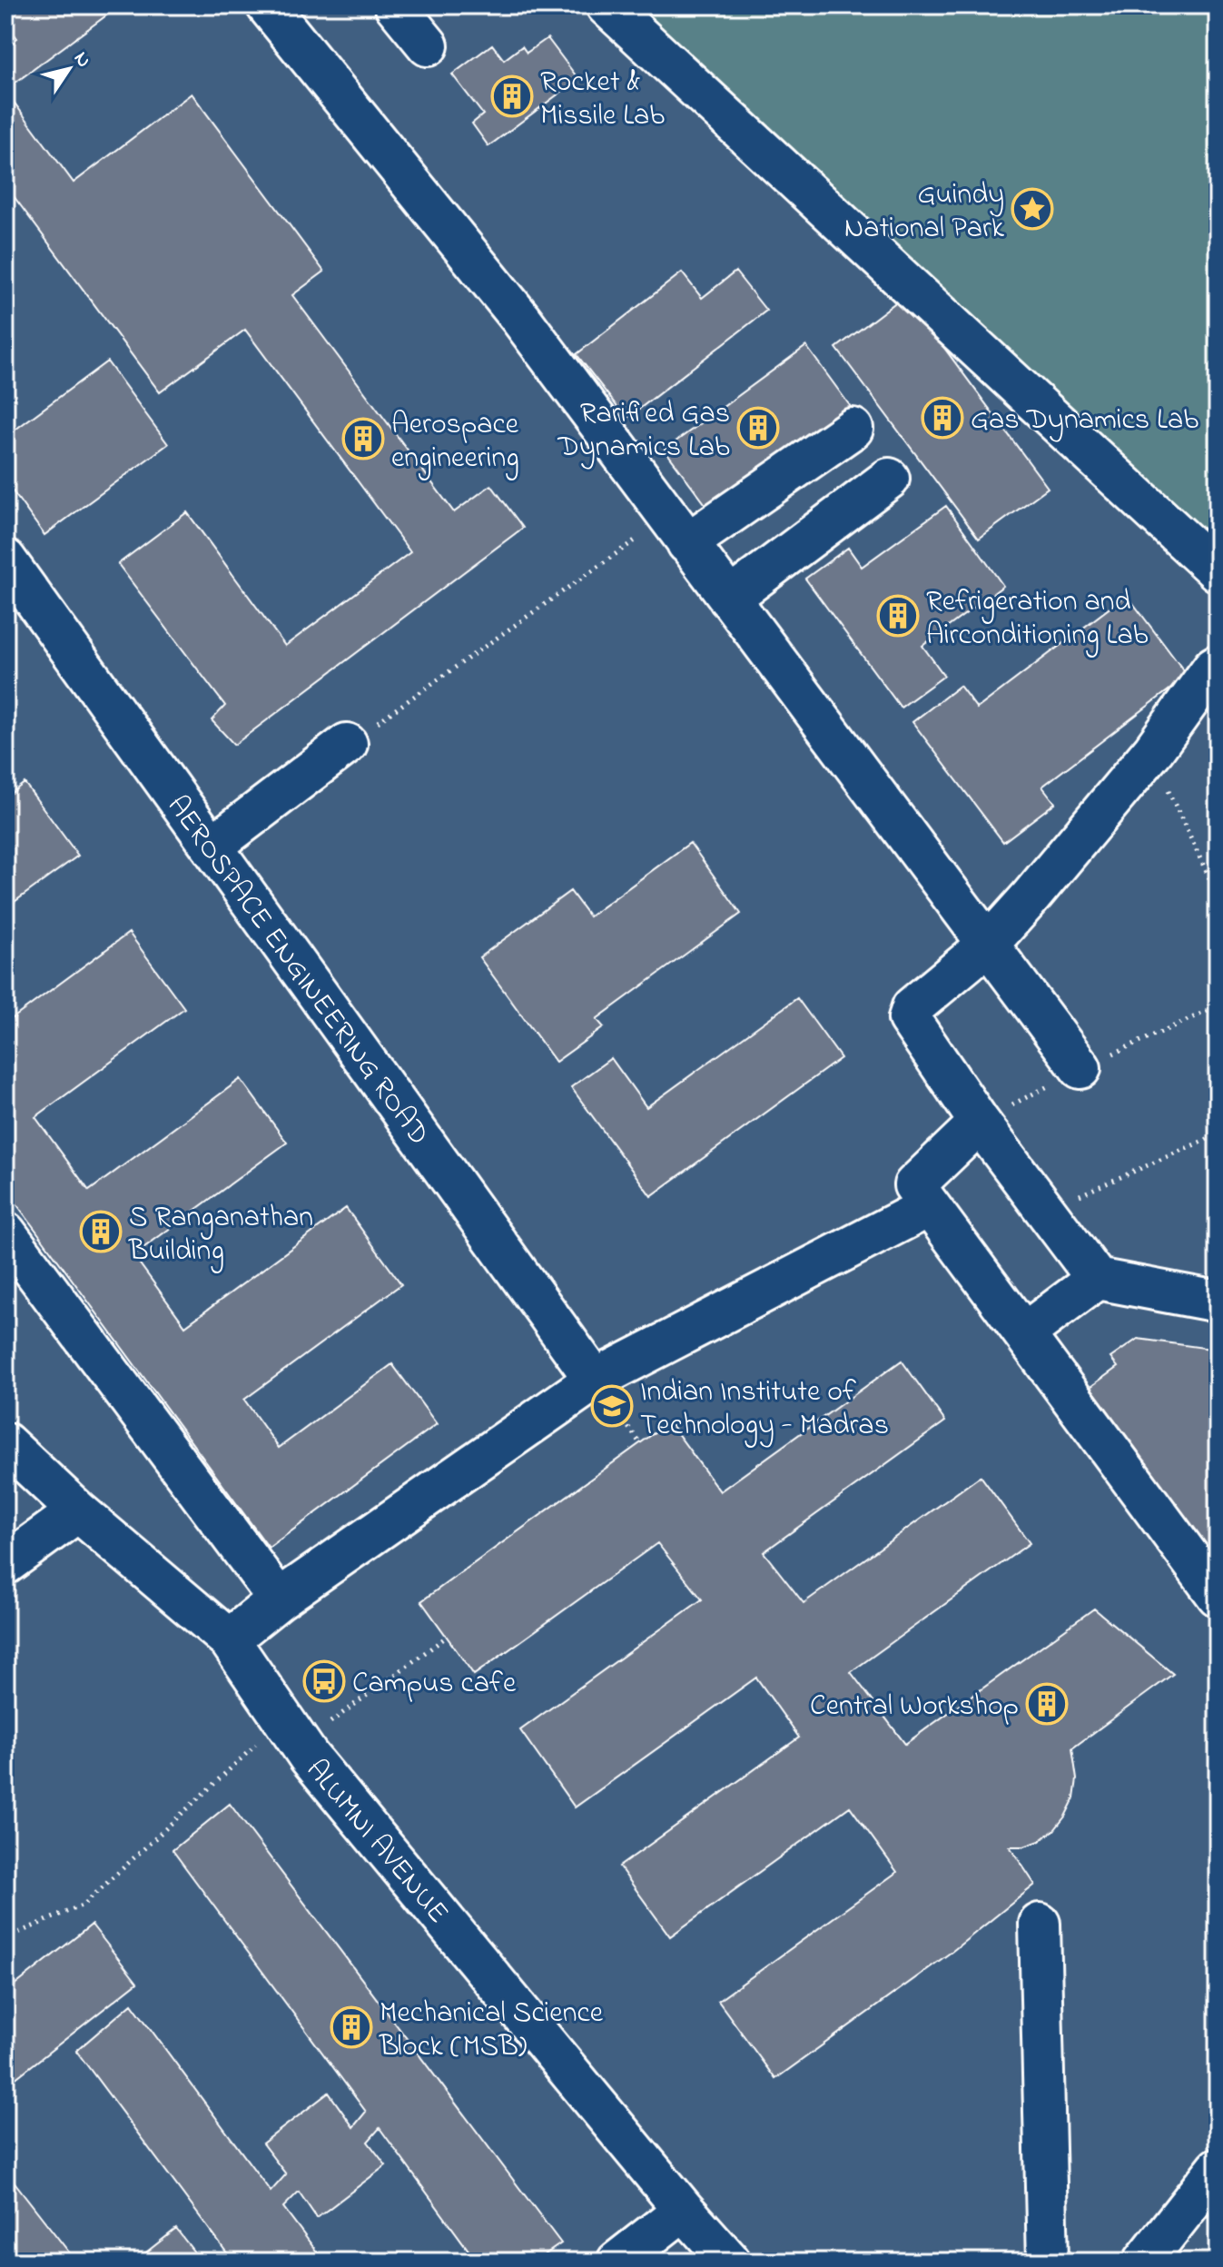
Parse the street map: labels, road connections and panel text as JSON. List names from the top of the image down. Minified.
{"streets":{"street":["AEROSPACE ENGINEERING ROAD","ALUMNI AVENUE"]},"places":{"building":["Rocket & Missile Lab","Gas Dynamics Lab","Rarified Gas Dynamics Lab","Aerospace engineering","Refrigeration and Airconditioning Lab","S Ranganathan Building","Central Workshop","Mechanical Science Block (MSB)"],"place":["Guindy National Park"],"school or university":["Indian Institute of Technology - Madras"],"bus stop":["Campus cafe"]},"north":"top right"}
